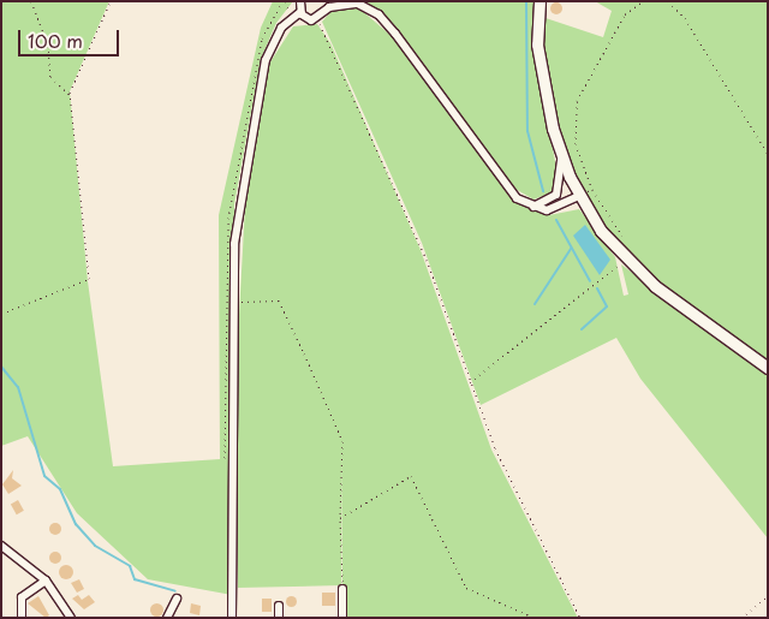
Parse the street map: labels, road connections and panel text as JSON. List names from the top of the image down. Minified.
{"scale_bar":"100 m"}
